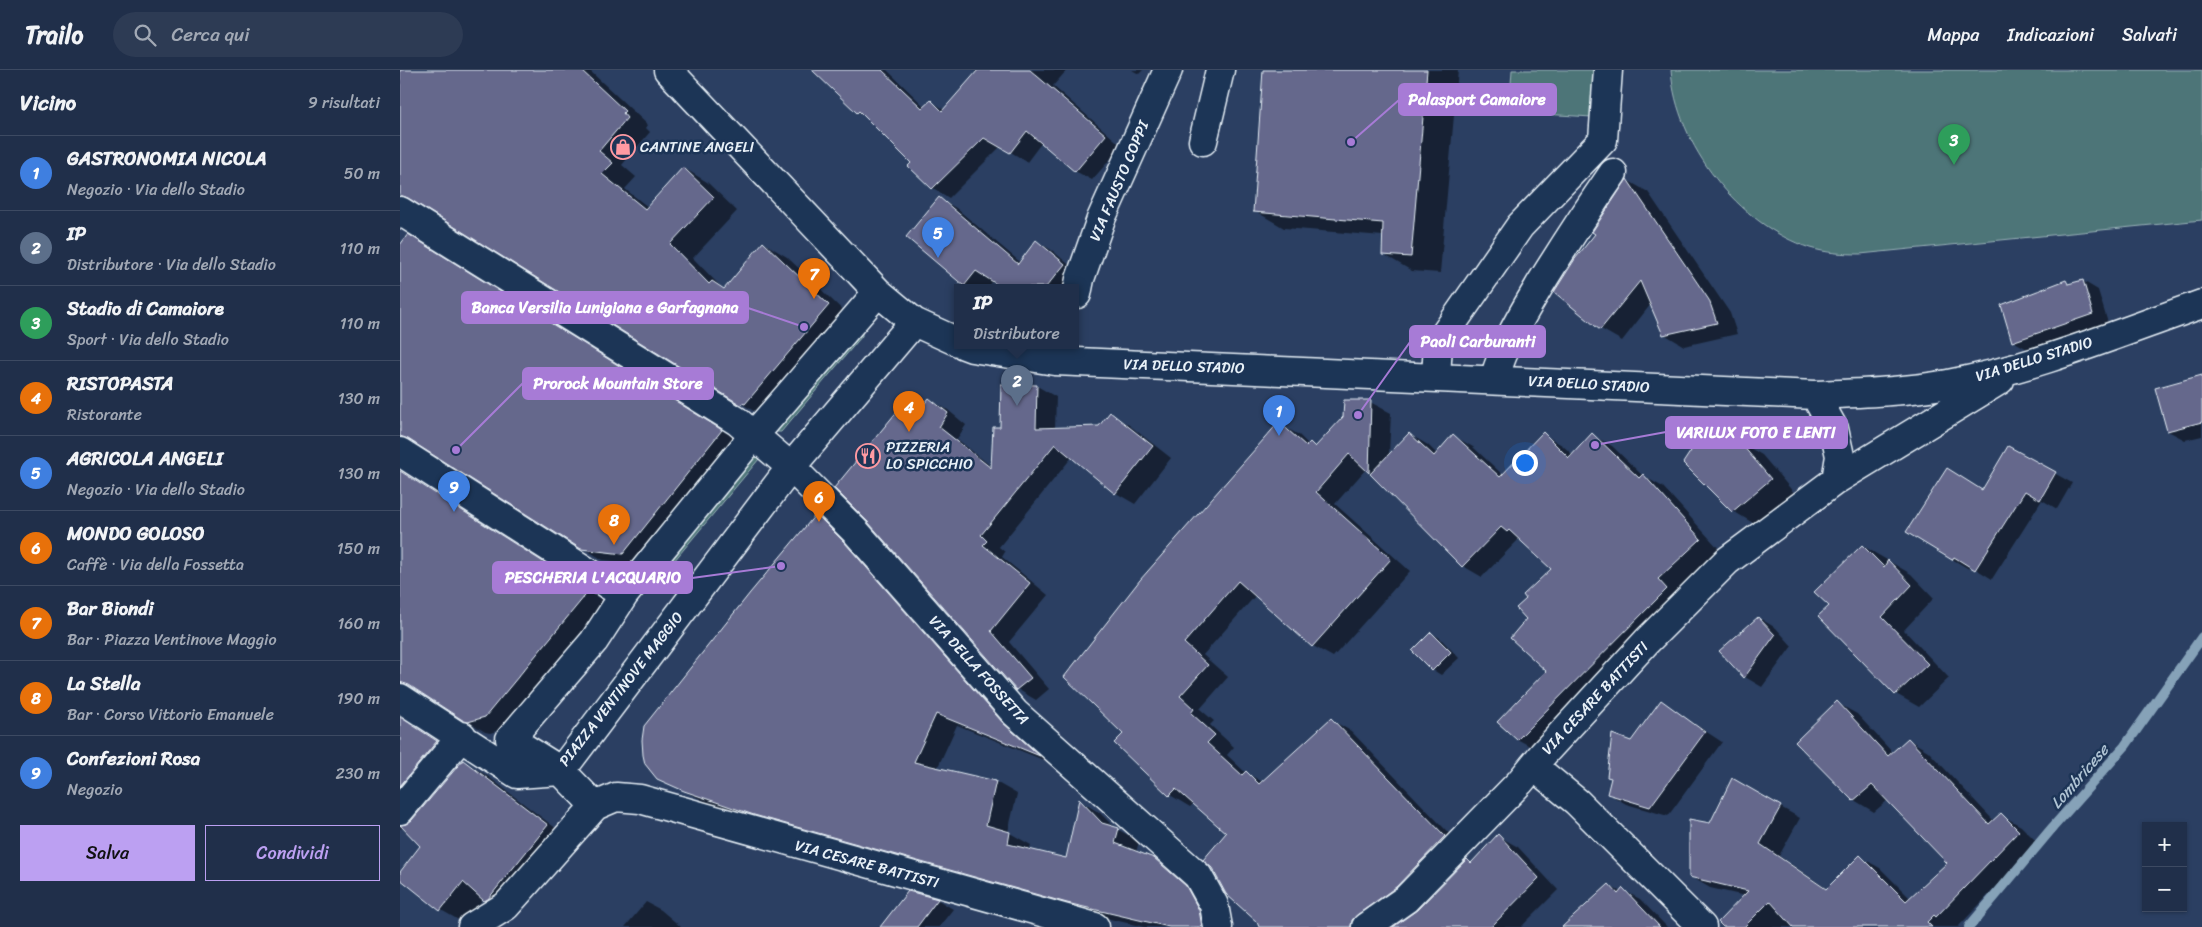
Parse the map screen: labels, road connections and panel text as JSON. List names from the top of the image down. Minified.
{"streets":{"street":["VIA FAUSTO COPPI","VIA DELLO STADIO","VIA DELLA FOSSETTA","PIAZZA VENTINOVE MAGGIO","VIA CESARE BATTISTI"]},"crossings":[["VIA DELLO STADIO","VIA CESARE BATTISTI"],["VIA DELLA FOSSETTA","PIAZZA VENTINOVE MAGGIO"]],"water":["Lombricese"],"places":{"other":["Palasport Camaiore","Banca Versilia Lunigiana e Garfagnana","Paoli Carburanti","VARILUX FOTO E LENTI","Prorock Mountain Store","PESCHERIA L'ACQUARIO"],"shop":["CANTINE ANGELI"],"restaurant":["PIZZERIA LO SPICCHIO"]},"page":{"header":"Trailo","search":"Cerca qui","nav":["Mappa","Indicazioni","Salvati"],"heading":["Vicino","9 risultati"],"pins":["3","5","7","2","4","1","9","6","8"],"list":[{"mark":"1","name":"GASTRONOMIA NICOLA","note":"Negozio · Via dello Stadio","value":"50 m"},{"mark":"2","name":"IP","note":"Distributore · Via dello Stadio","value":"110 m"},{"mark":"3","name":"Stadio di Camaiore","note":"Sport · Via dello Stadio","value":"110 m"},{"mark":"4","name":"RISTOPASTA","note":"Ristorante","value":"130 m"},{"mark":"5","name":"AGRICOLA ANGELI","note":"Negozio · Via dello Stadio","value":"130 m"},{"mark":"6","name":"MONDO GOLOSO","note":"Caffè · Via della Fossetta","value":"150 m"},{"mark":"7","name":"Bar Biondi","note":"Bar · Piazza Ventinove Maggio","value":"160 m"},{"mark":"8","name":"La Stella","note":"Bar · Corso Vittorio Emanuele","value":"190 m"},{"mark":"9","name":"Confezioni Rosa","note":"Negozio","value":"230 m"}],"popup":["IP","Distributore"],"buttons":["Salva","Condividi"],"map_buttons":["+","−"]}}
